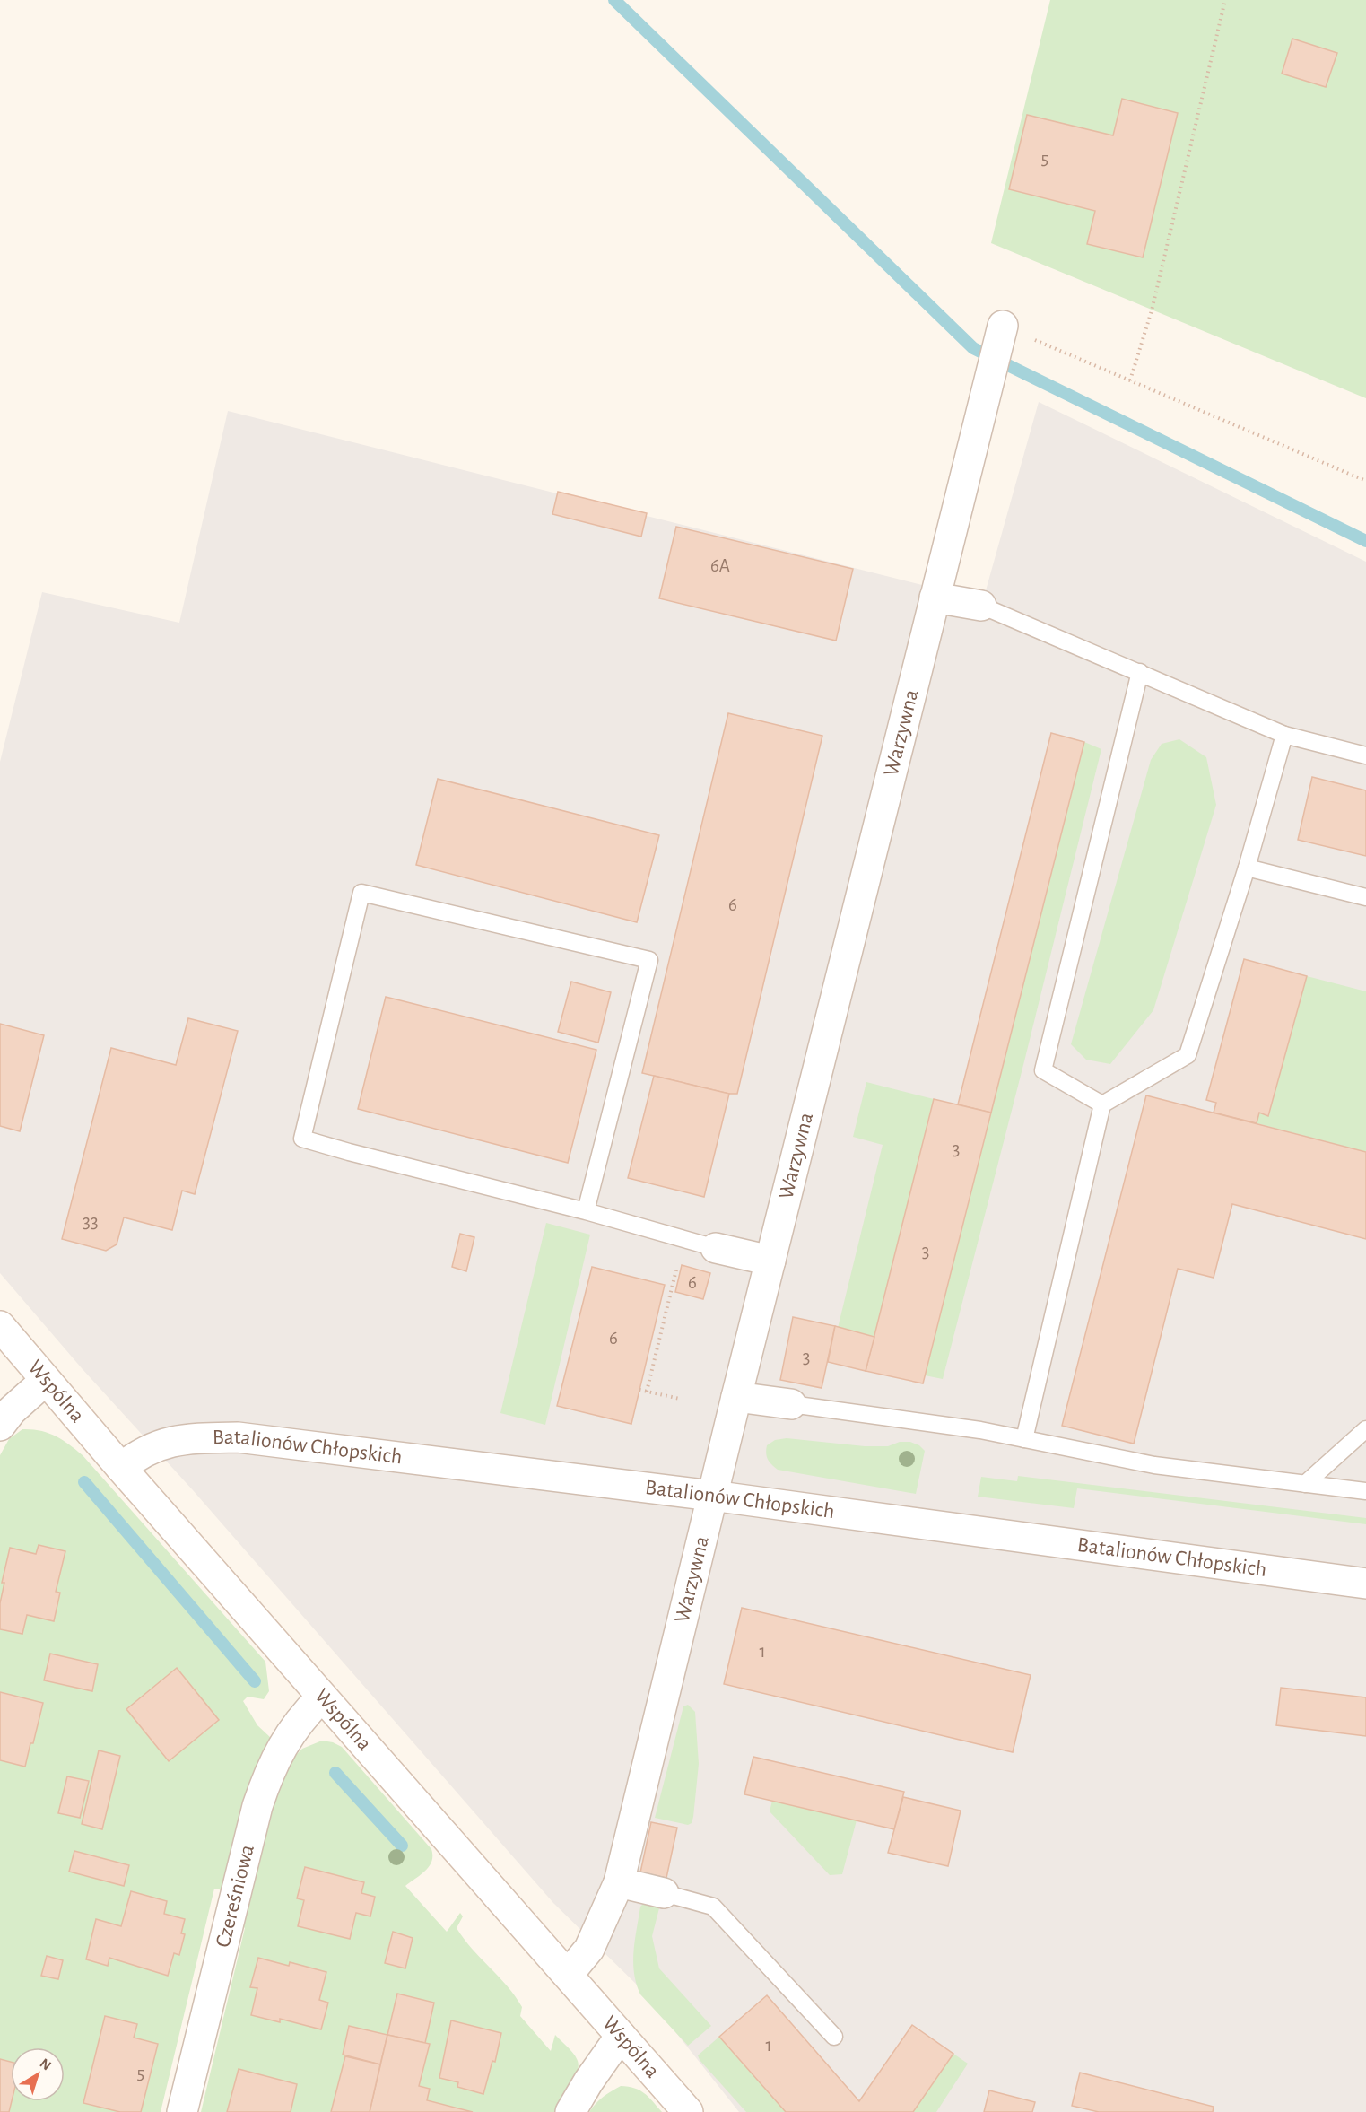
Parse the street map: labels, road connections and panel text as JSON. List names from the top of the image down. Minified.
{"streets":{"street":["Warzywna","Wspólna","Batalionów Chłopskich","Czereśniowa"]},"crossings":[["Warzywna","Wspólna"],["Warzywna","Batalionów Chłopskich"],["Wspólna","Batalionów Chłopskich"],["Wspólna","Czereśniowa"]],"house_numbers":["5","6A","6","3","33","3","6","6","3","1","1","5"],"north":"top right"}
